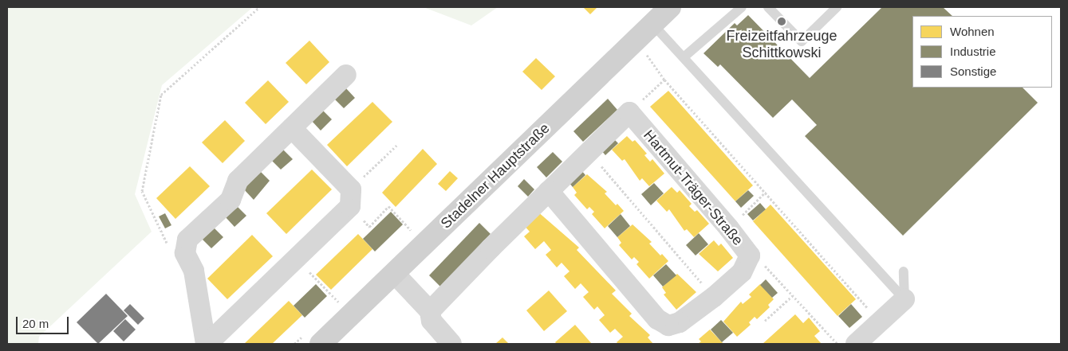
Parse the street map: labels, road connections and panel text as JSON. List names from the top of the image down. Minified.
{"streets":{"main road":["Stadelner Hauptstraße"],"street":["Hartmut-Träger-Straße"]},"places":["Freizeitfahrzeuge Schittkowski"],"legend":["Wohnen","Industrie","Sonstige"],"scale_bar":"20 m"}
